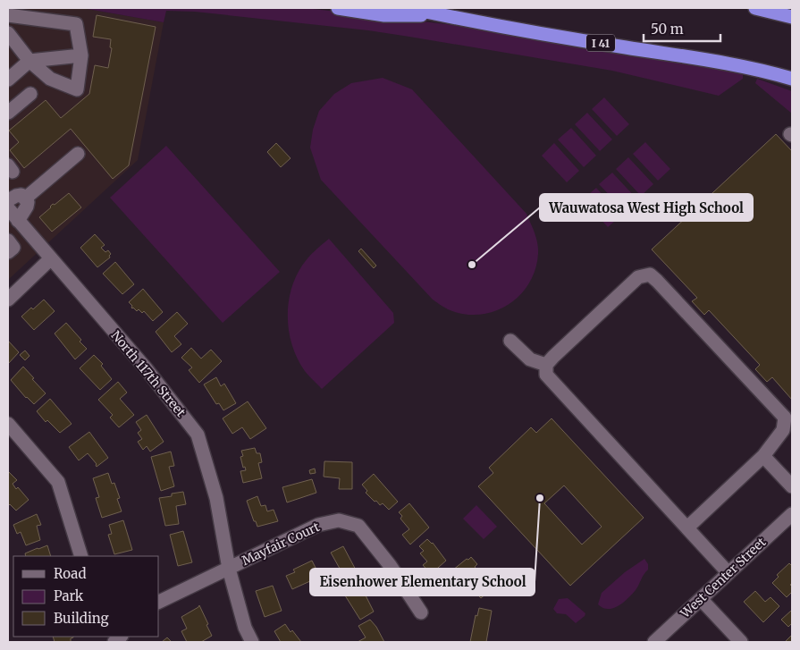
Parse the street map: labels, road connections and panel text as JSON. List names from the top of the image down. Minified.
{"streets":{"highway":["I 41"],"street":["North 117th Street","Mayfair Court","West Center Street"]},"crossings":[["North 117th Street","Mayfair Court"]],"places":["Wauwatosa West High School","Eisenhower Elementary School"],"legend":["Road","Park","Building"],"scale_bar":"50 m"}
